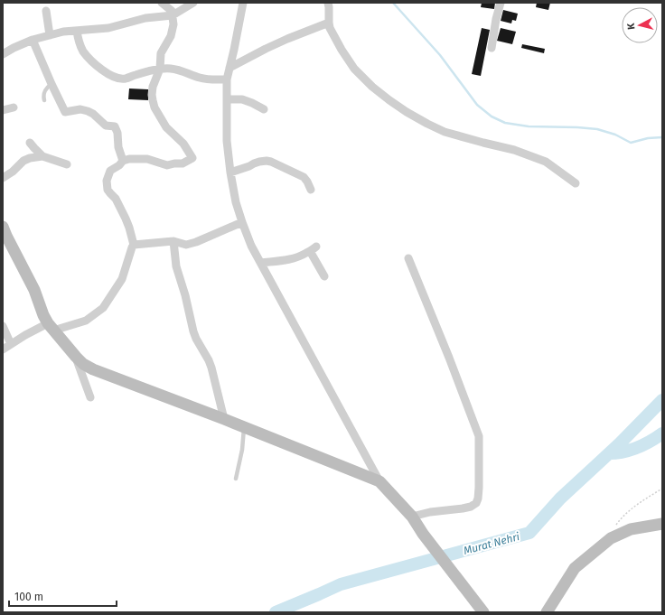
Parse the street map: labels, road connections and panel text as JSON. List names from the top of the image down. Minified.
{"water":["Murat Nehri"],"scale_bar":"100 m","north":"left"}
